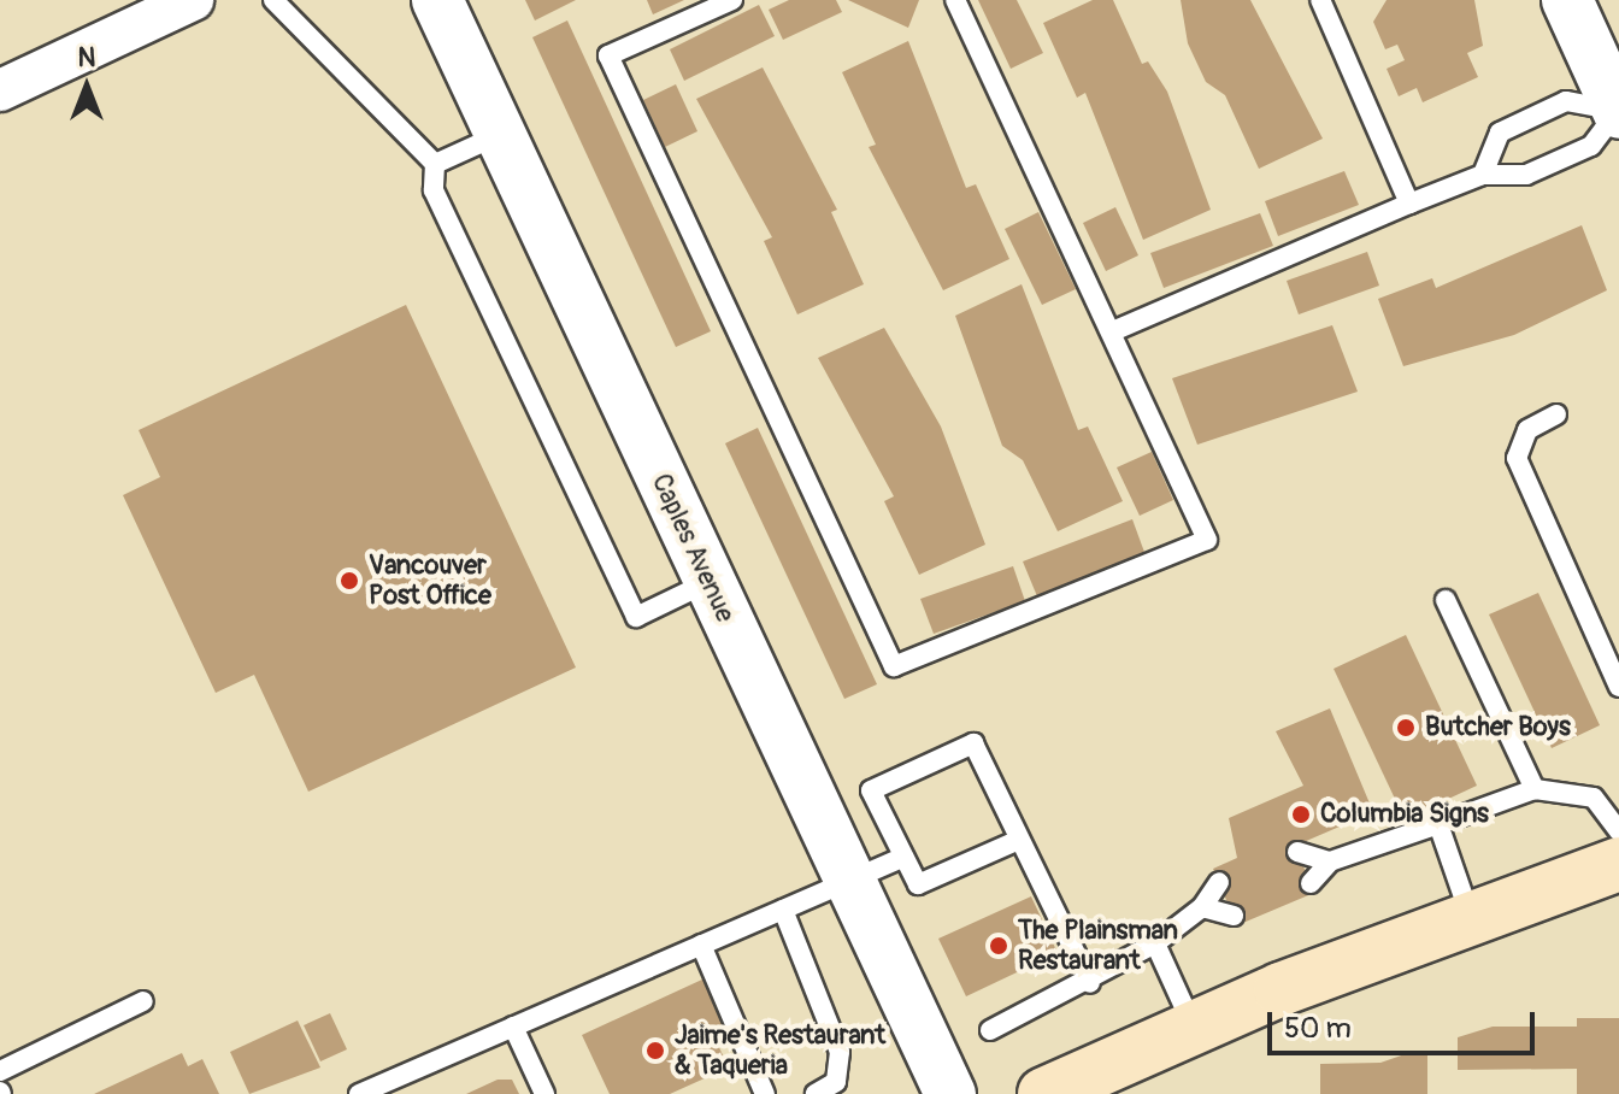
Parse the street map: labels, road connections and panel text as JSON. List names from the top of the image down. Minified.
{"streets":{"street":["Caples Avenue"]},"places":["Vancouver Post Office","Butcher Boys","Columbia Signs","The Plainsman Restaurant","Jaime's Restaurant & Taqueria"],"scale_bar":"50 m","north":"top"}
